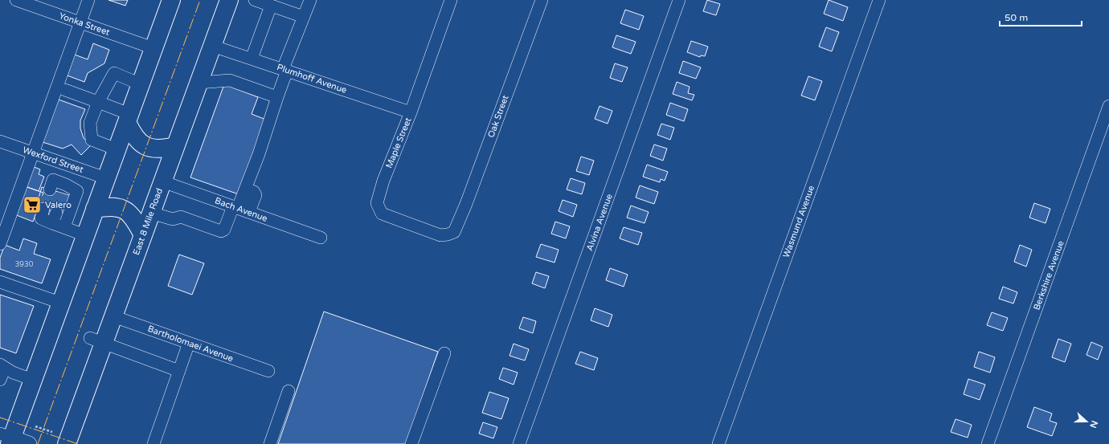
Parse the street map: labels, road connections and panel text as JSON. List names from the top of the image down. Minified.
{"streets":{"highway":["East 8 Mile Road"],"street":["Yonka Street","Plumhoff Avenue","Oak Street","Maple Street","Wexford Street","Bach Avenue","Wasmund Avenue","Alvina Avenue","Berkshire Avenue","Bartholomaei Avenue"]},"crossings":[["Plumhoff Avenue","Maple Street"],["Plumhoff Avenue","East 8 Mile Road"],["Oak Street","Maple Street"],["Bach Avenue","East 8 Mile Road"],["East 8 Mile Road","Bartholomaei Avenue"]],"places":{"supermarket":["Valero"]},"house_numbers":["3930"],"scale_bar":"50 m","north":"right"}
